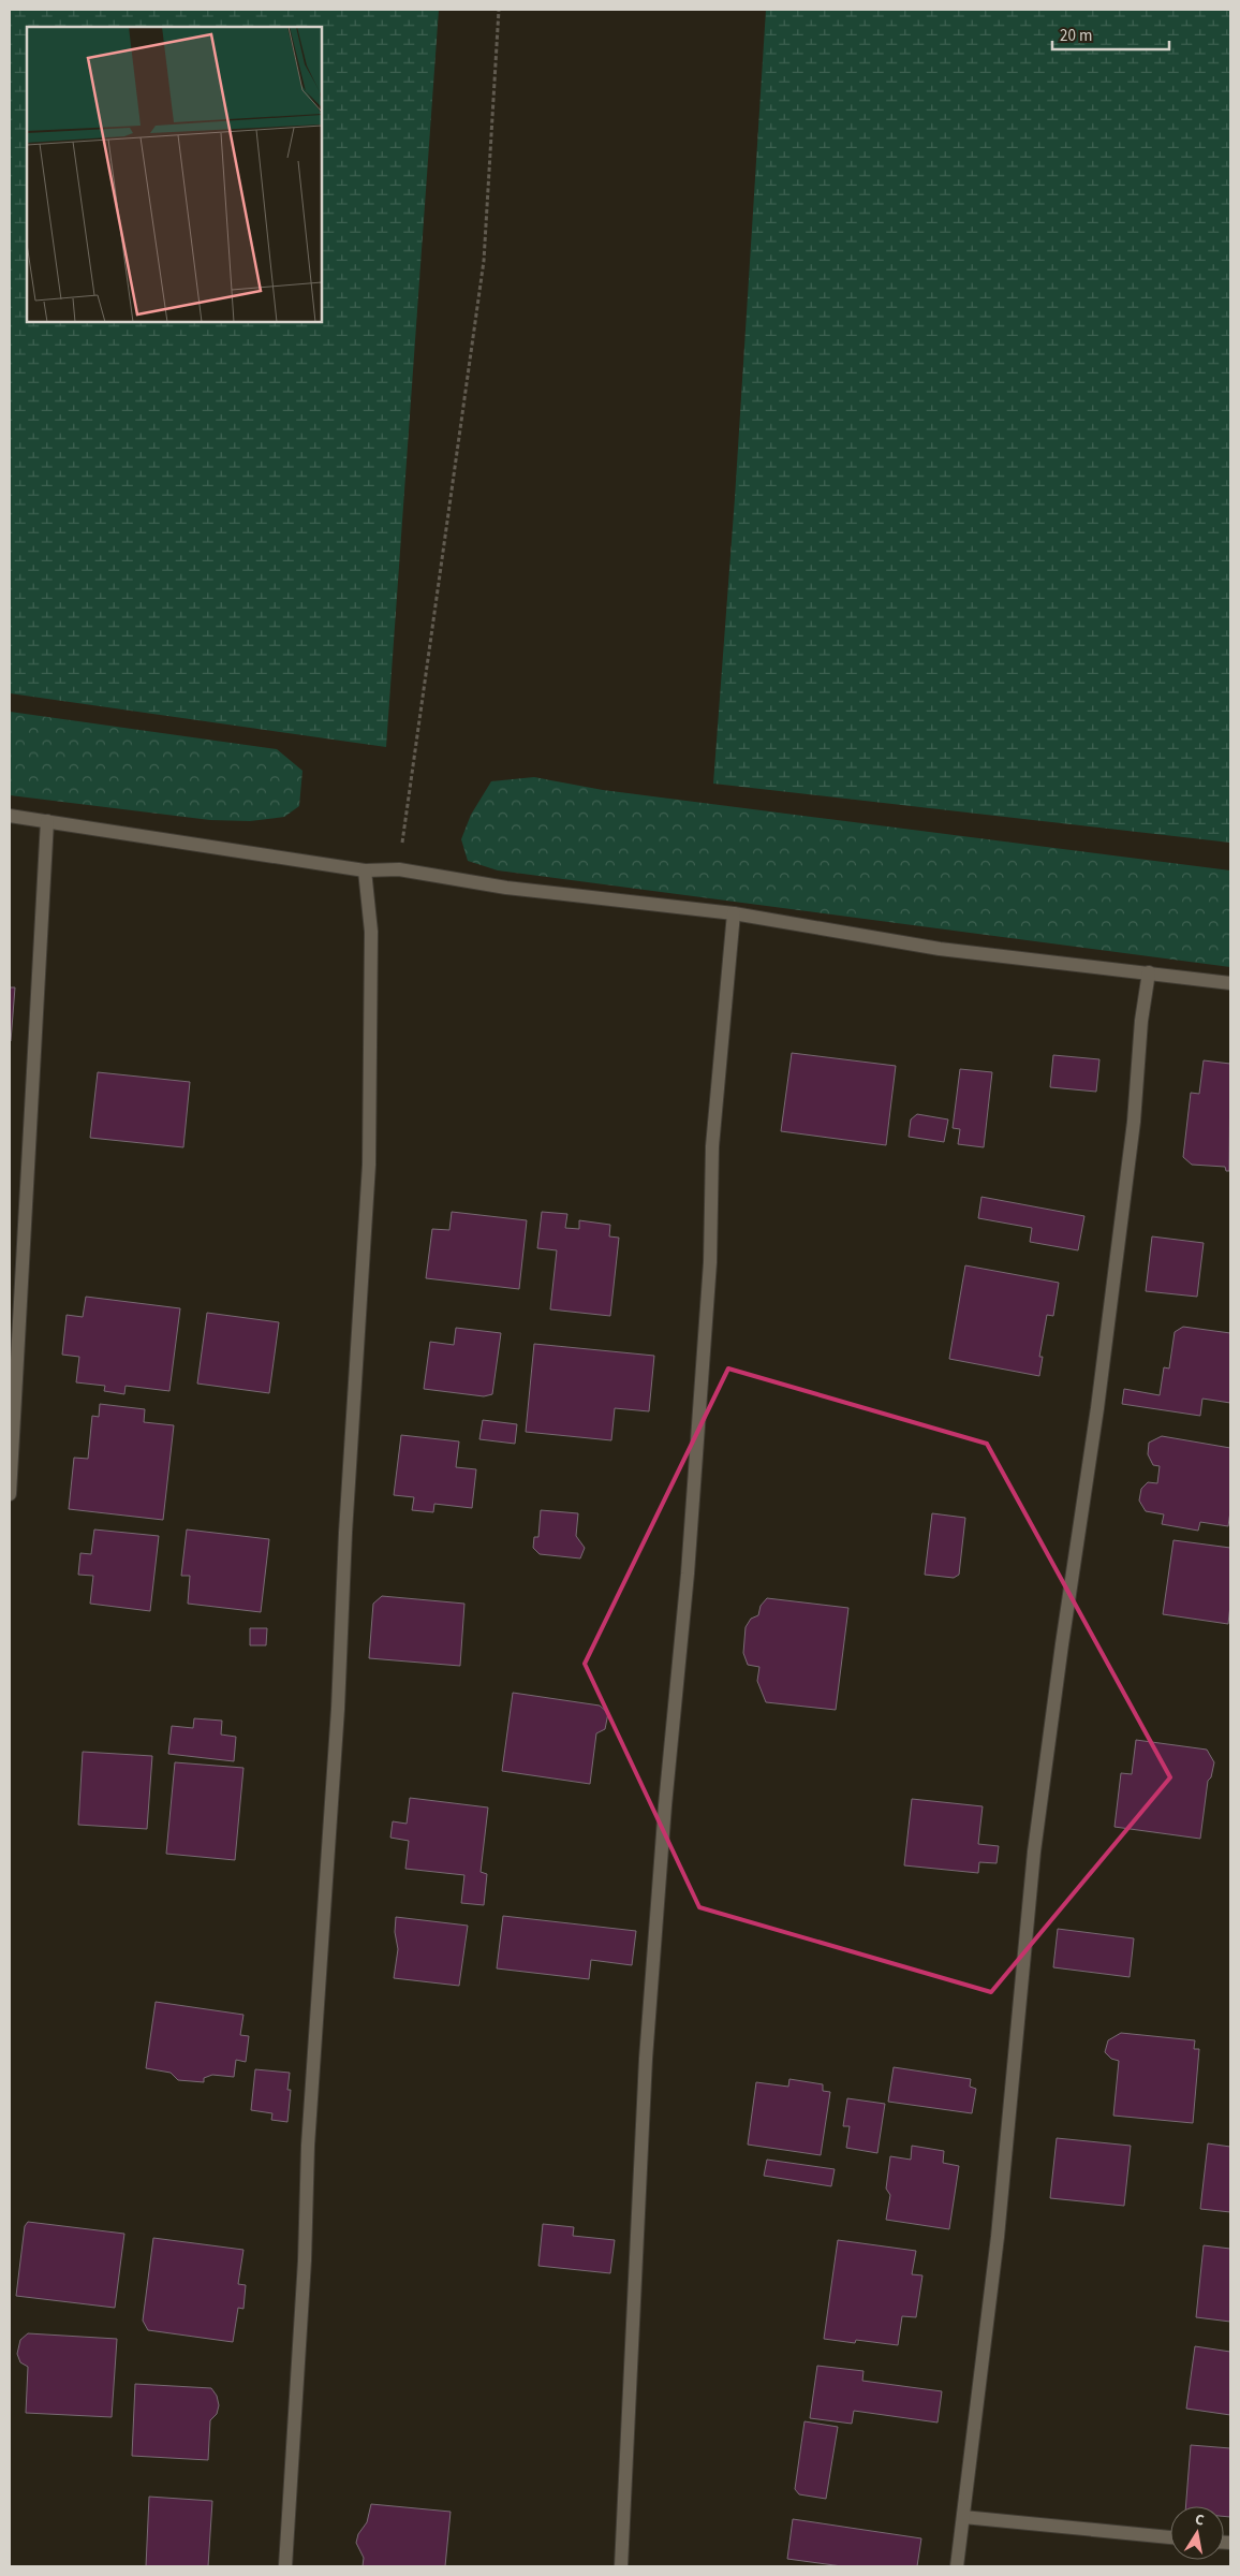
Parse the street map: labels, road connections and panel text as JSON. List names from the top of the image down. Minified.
{"scale_bar":"20 m","north":"top"}
